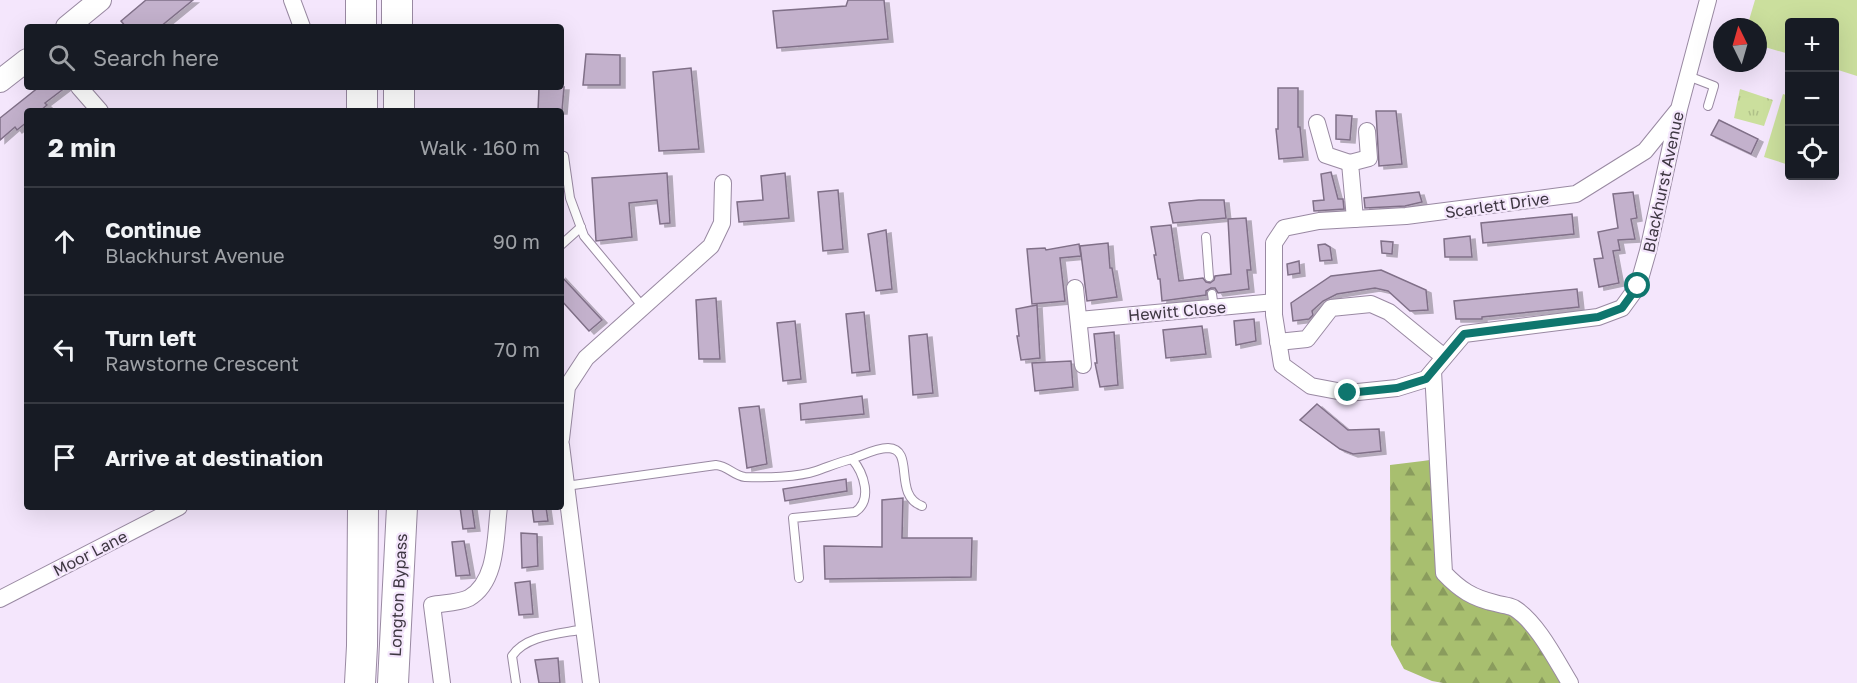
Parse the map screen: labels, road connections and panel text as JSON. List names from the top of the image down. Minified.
{"streets":{"highway":["Longton Bypass"],"street":["Blackhurst Avenue","Scarlett Drive","Hewitt Close","Moor Lane"]},"crossings":[["Blackhurst Avenue","Scarlett Drive"],["Scarlett Drive","Hewitt Close"]],"north":"top","page":{"map_buttons":["+","−"],"search":"Search here","heading":["2 min","Walk · 160 m"],"list":[["Continue","Blackhurst Avenue","90 m"],["Turn left","Rawstorne Crescent","70 m"],"Arrive at destination"]}}
